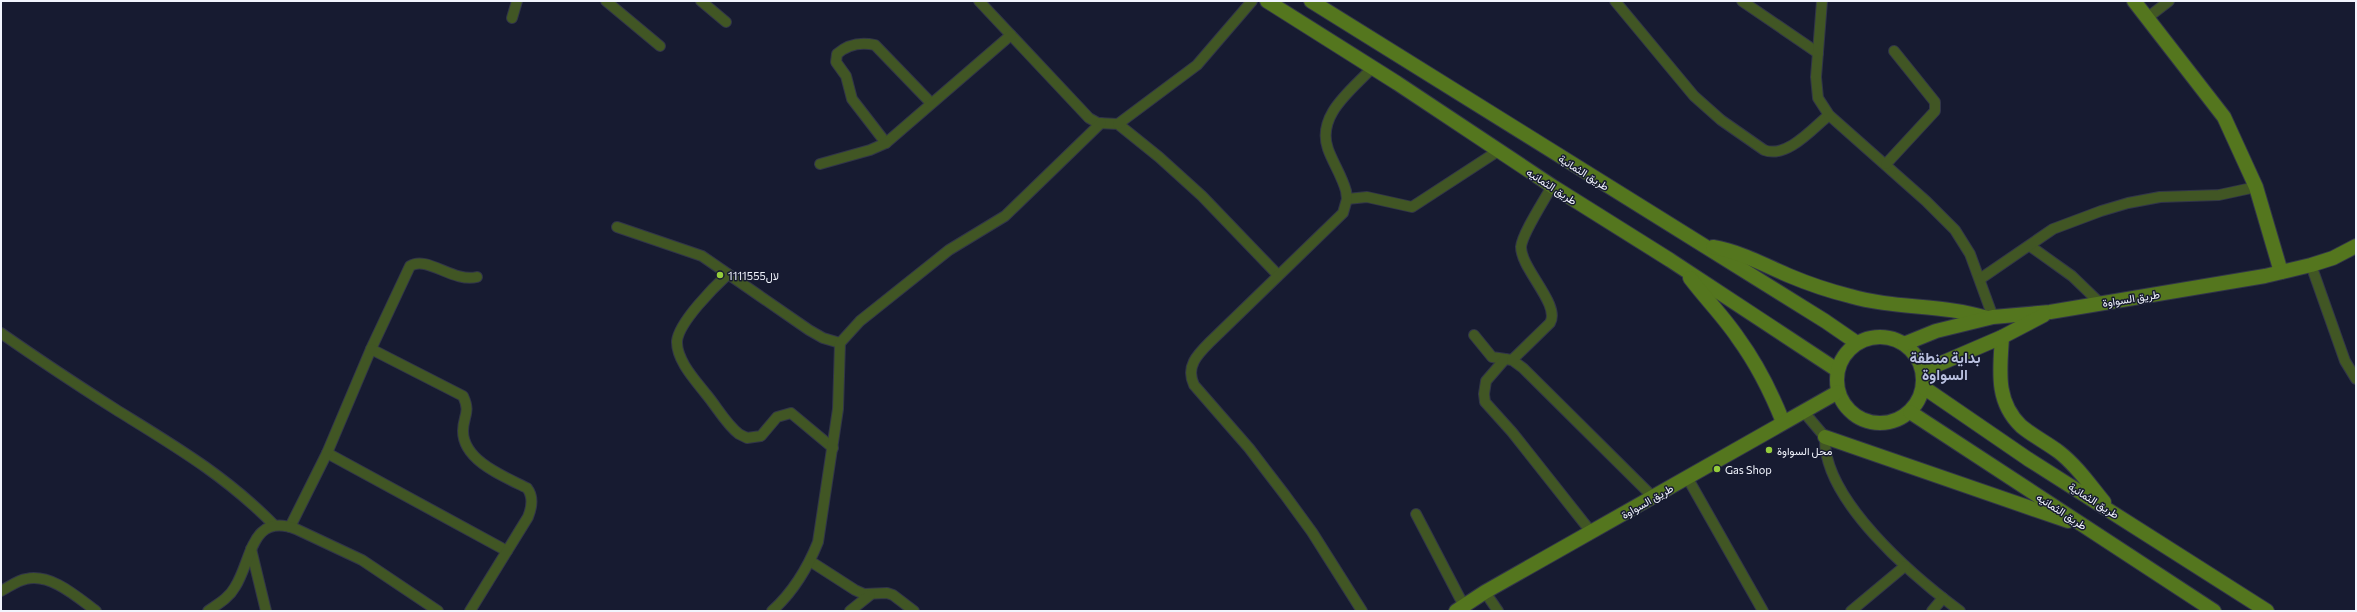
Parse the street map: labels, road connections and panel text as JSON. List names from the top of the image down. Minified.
{"streets":{"street":["طريق الثمانية","طريق الثمانيه","طريق السواوة"]},"crossings":[["طريق الثمانية","طريق الثمانيه"],["طريق الثمانية","طريق السواوة"],["طريق الثمانيه","طريق السواوة"]],"districts":["بداية منطقة السواوة"],"places":["1111555لال","محل السواوة","Gas Shop"]}
